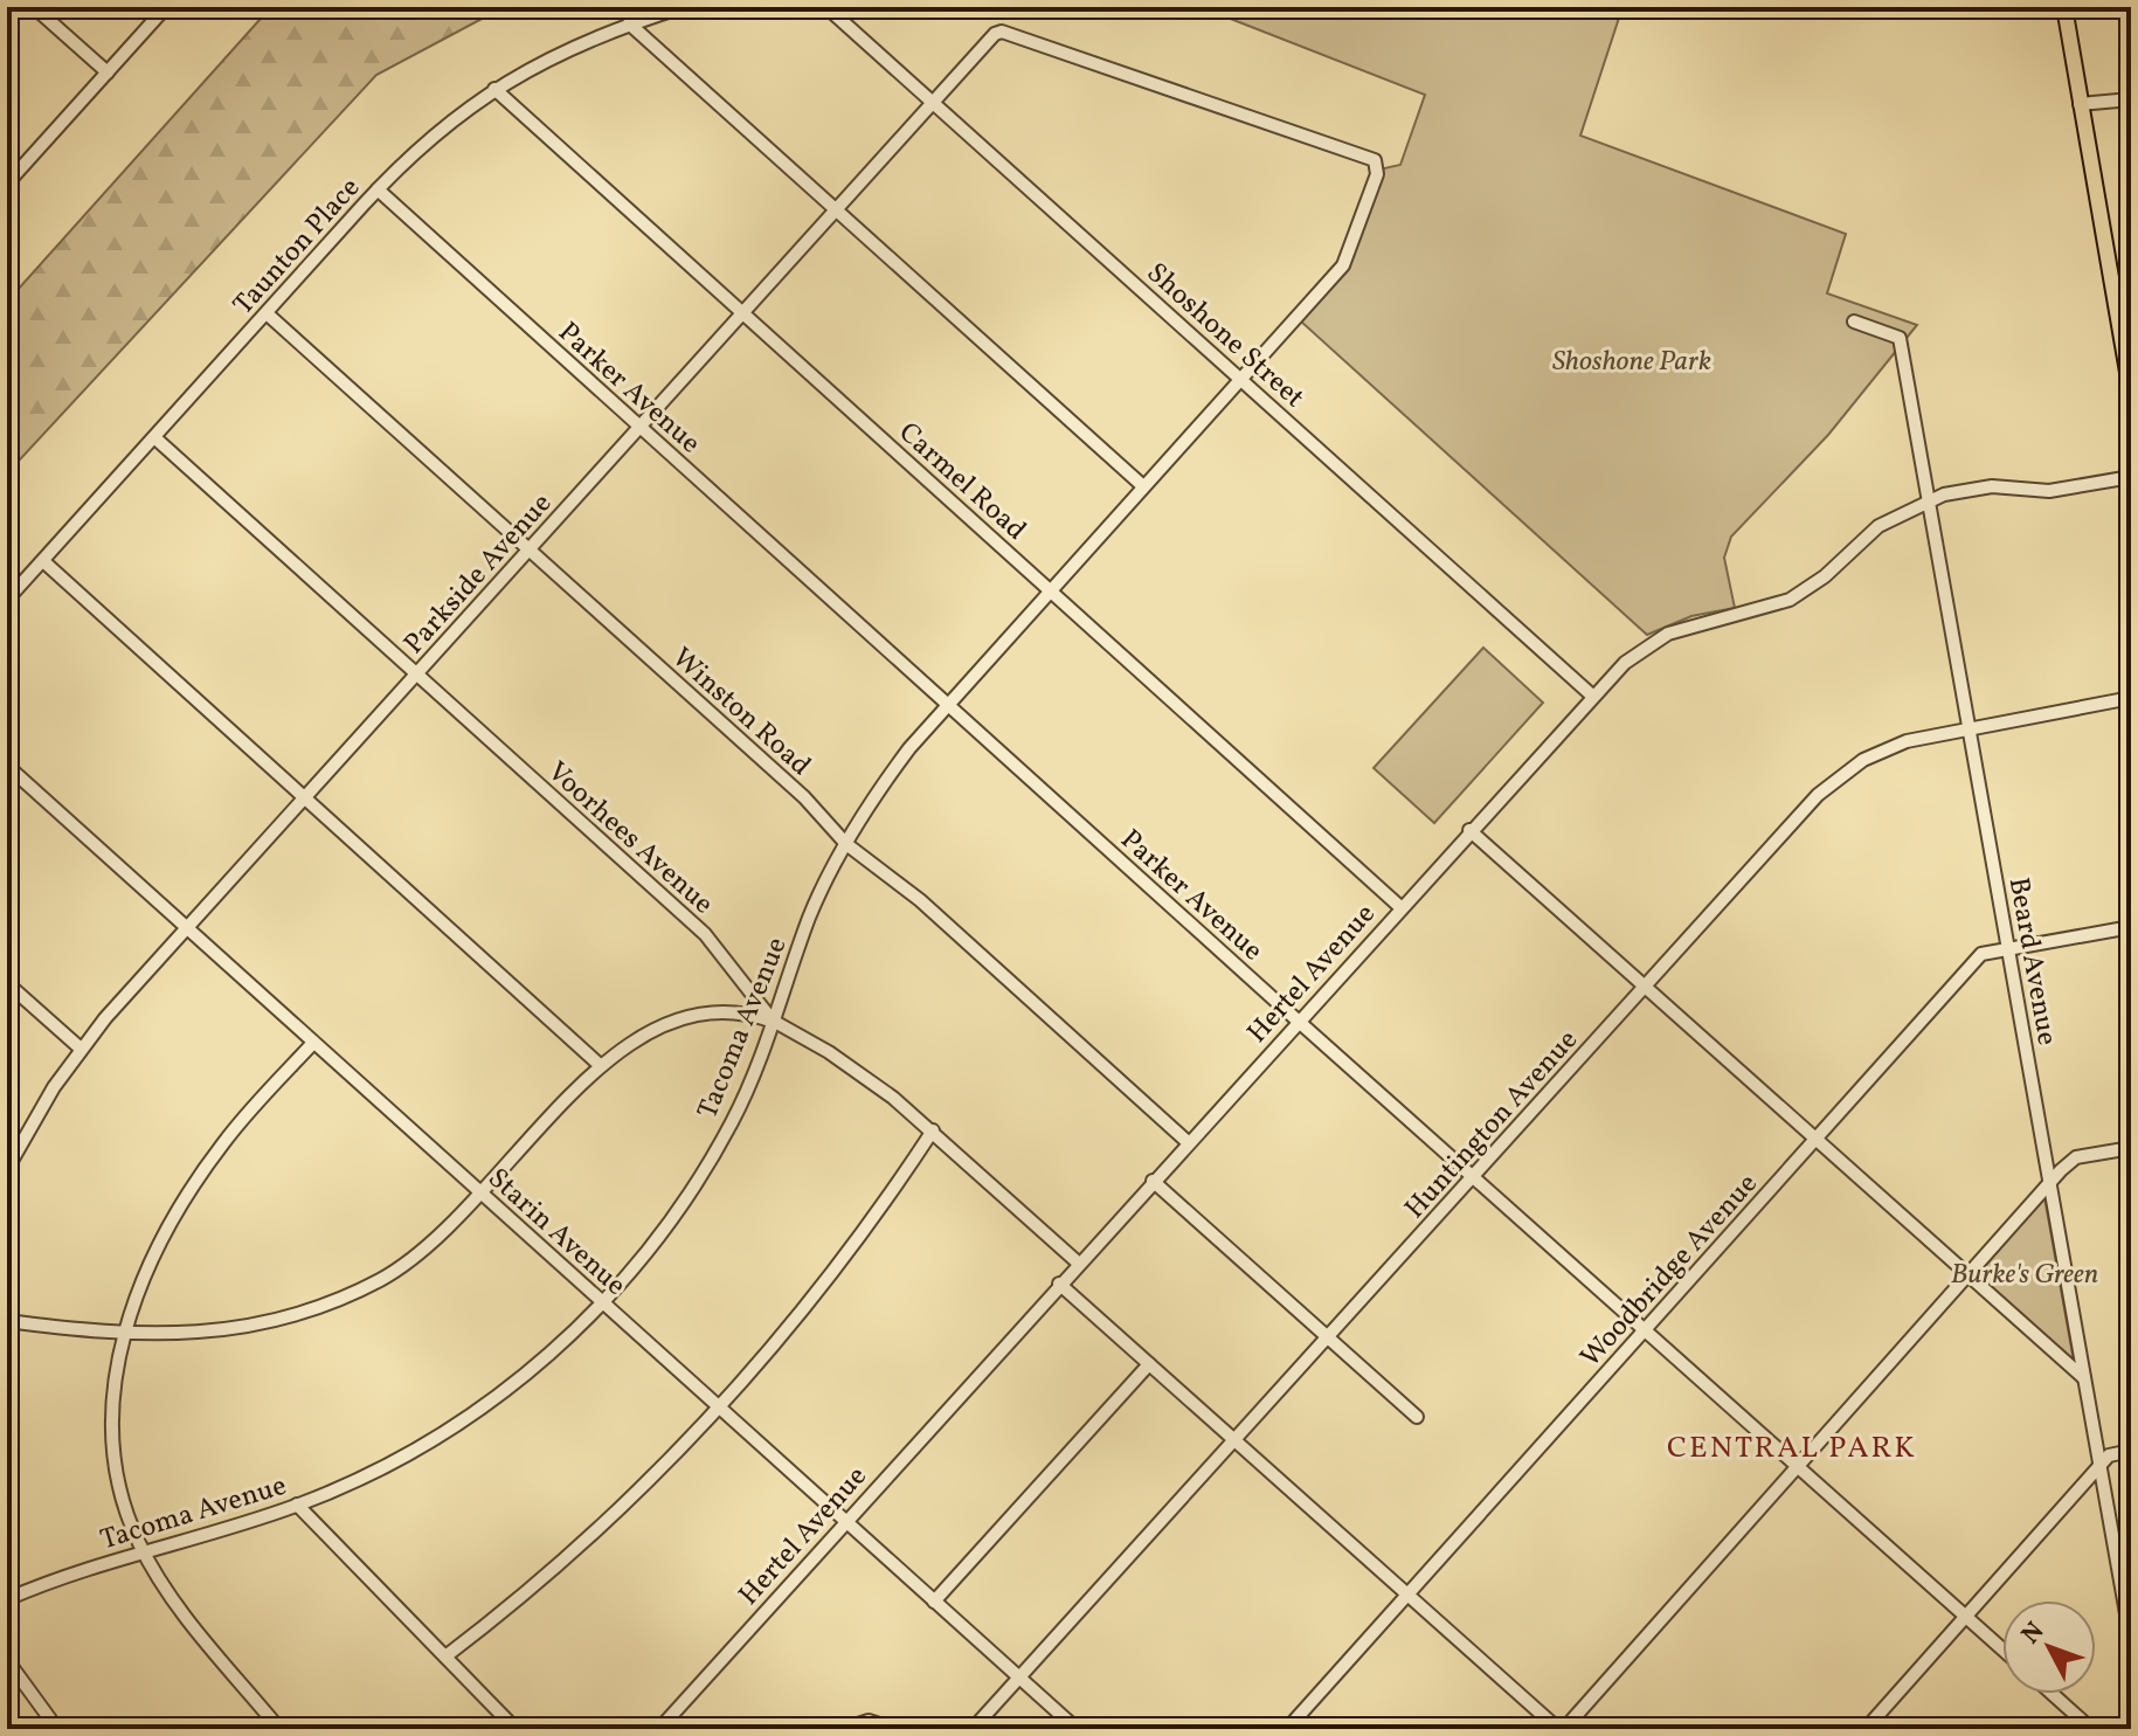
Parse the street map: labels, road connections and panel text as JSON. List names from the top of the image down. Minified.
{"streets":{"street":["Taunton Place","Shoshone Street","Parker Avenue","Carmel Road","Parkside Avenue","Winston Road","Voorhees Avenue","Beard Avenue","Hertel Avenue","Tacoma Avenue","Huntington Avenue","Starin Avenue","Woodbridge Avenue"]},"crossings":[["Taunton Place","Parker Avenue"],["Taunton Place","Carmel Road"],["Taunton Place","Winston Road"],["Taunton Place","Voorhees Avenue"],["Shoshone Street","Parkside Avenue"],["Shoshone Street","Hertel Avenue"],["Shoshone Street","Tacoma Avenue"],["Parker Avenue","Parkside Avenue"],["Parker Avenue","Hertel Avenue"],["Parker Avenue","Tacoma Avenue"],["Parker Avenue","Huntington Avenue"],["Parker Avenue","Woodbridge Avenue"],["Carmel Road","Parkside Avenue"],["Carmel Road","Hertel Avenue"],["Carmel Road","Tacoma Avenue"],["Parkside Avenue","Winston Road"],["Parkside Avenue","Voorhees Avenue"],["Parkside Avenue","Tacoma Avenue"],["Parkside Avenue","Starin Avenue"],["Winston Road","Hertel Avenue"],["Winston Road","Tacoma Avenue"],["Voorhees Avenue","Hertel Avenue"],["Voorhees Avenue","Tacoma Avenue"],["Beard Avenue","Hertel Avenue"],["Beard Avenue","Huntington Avenue"],["Beard Avenue","Woodbridge Avenue"],["Hertel Avenue","Starin Avenue"],["Tacoma Avenue","Starin Avenue"],["Huntington Avenue","Starin Avenue"]],"districts":["CENTRAL PARK"],"parks":["Shoshone Park","Burke's Green"],"north":"top left"}
